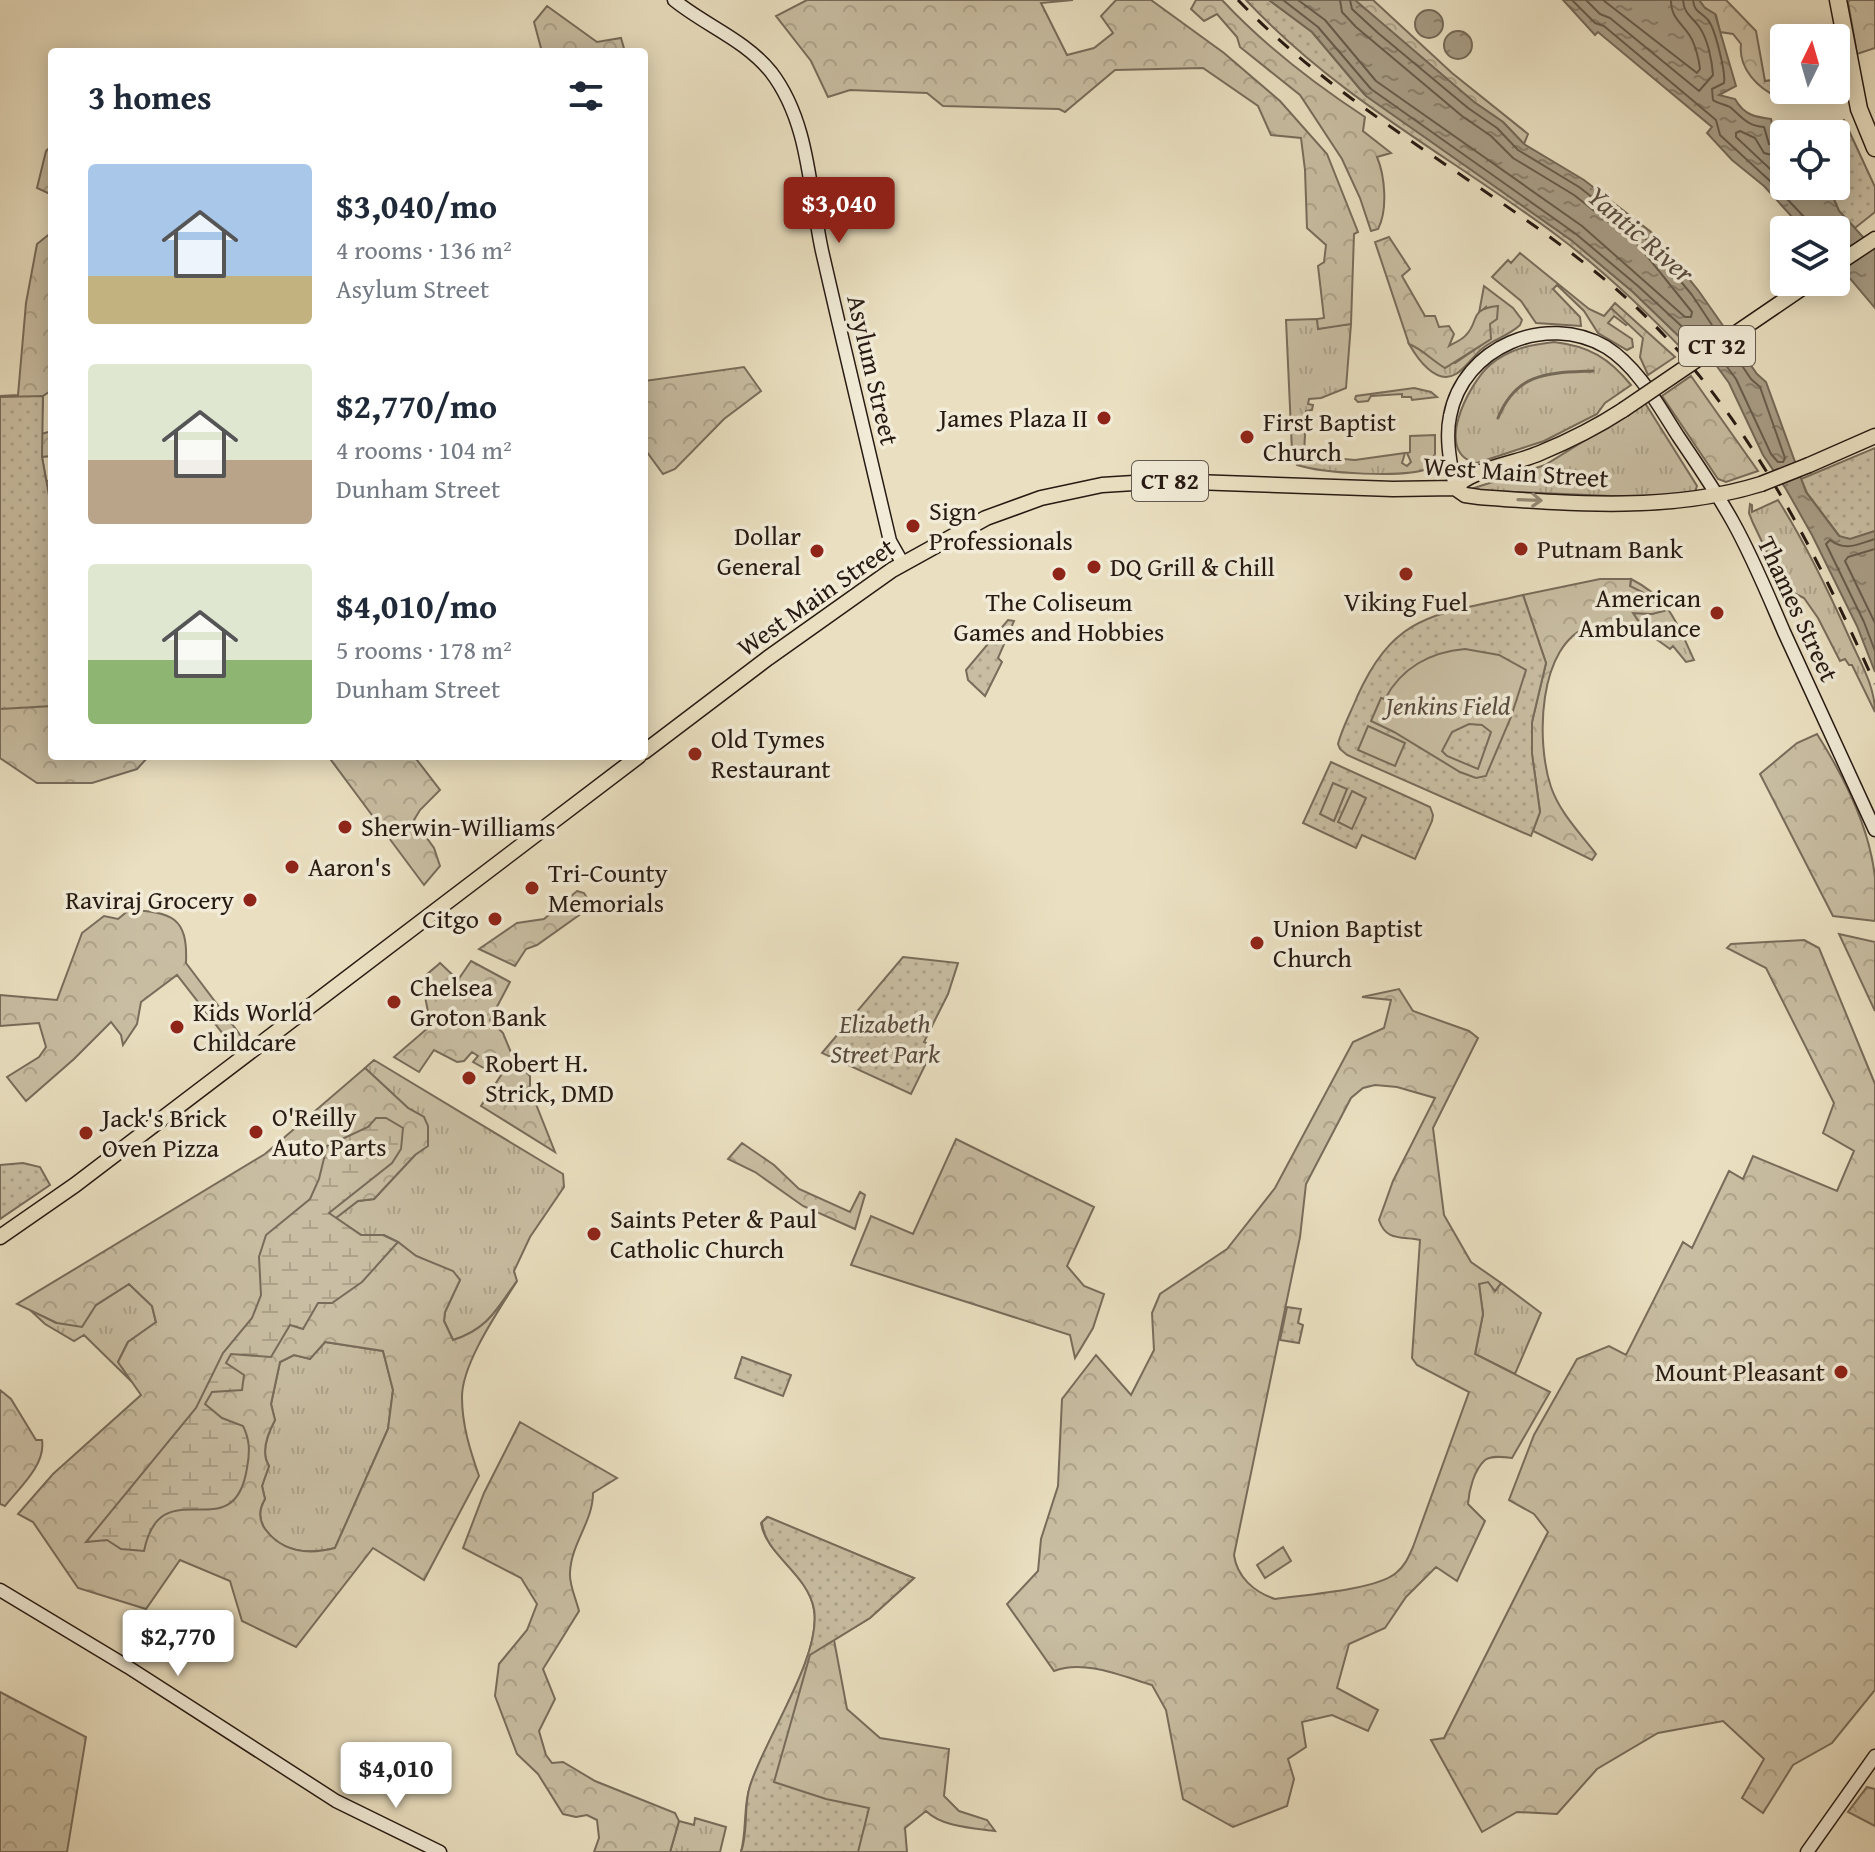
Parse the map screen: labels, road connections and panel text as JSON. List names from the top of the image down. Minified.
{"streets":{"main road":["CT 32","West Main Street","CT 82"],"street":["Asylum Street","Thames Street"]},"crossings":[["CT 32","West Main Street"],["CT 32","Thames Street"],["Asylum Street","West Main Street"],["West Main Street","Thames Street"]],"water":["Yantic River"],"parks":["Jenkins Field","Elizabeth Street Park"],"places":["James Plaza II","First Baptist Church","Sign Professionals","Putnam Bank","Dollar General","DQ Grill & Chill","The Coliseum Games and Hobbies","Viking Fuel","American Ambulance","Old Tymes Restaurant","Sherwin-Williams","Aaron's","Tri-County Memorials","Raviraj Grocery","Citgo","Union Baptist Church","Chelsea Groton Bank","Kids World Childcare","Robert H. Strick, DMD","O'Reilly Auto Parts","Jack's Brick Oven Pizza","Saints Peter & Paul Catholic Church","Mount Pleasant"],"north":"top","page":{"heading":"3 homes","list":[{"name":"$3,040/mo","note":"4 rooms · 136 m² · Asylum Street"},{"name":"$2,770/mo","note":"4 rooms · 104 m² · Dunham Street"},{"name":"$4,010/mo","note":"5 rooms · 178 m² · Dunham Street"}],"price":["$3,040","$2,770","$4,010"]}}
